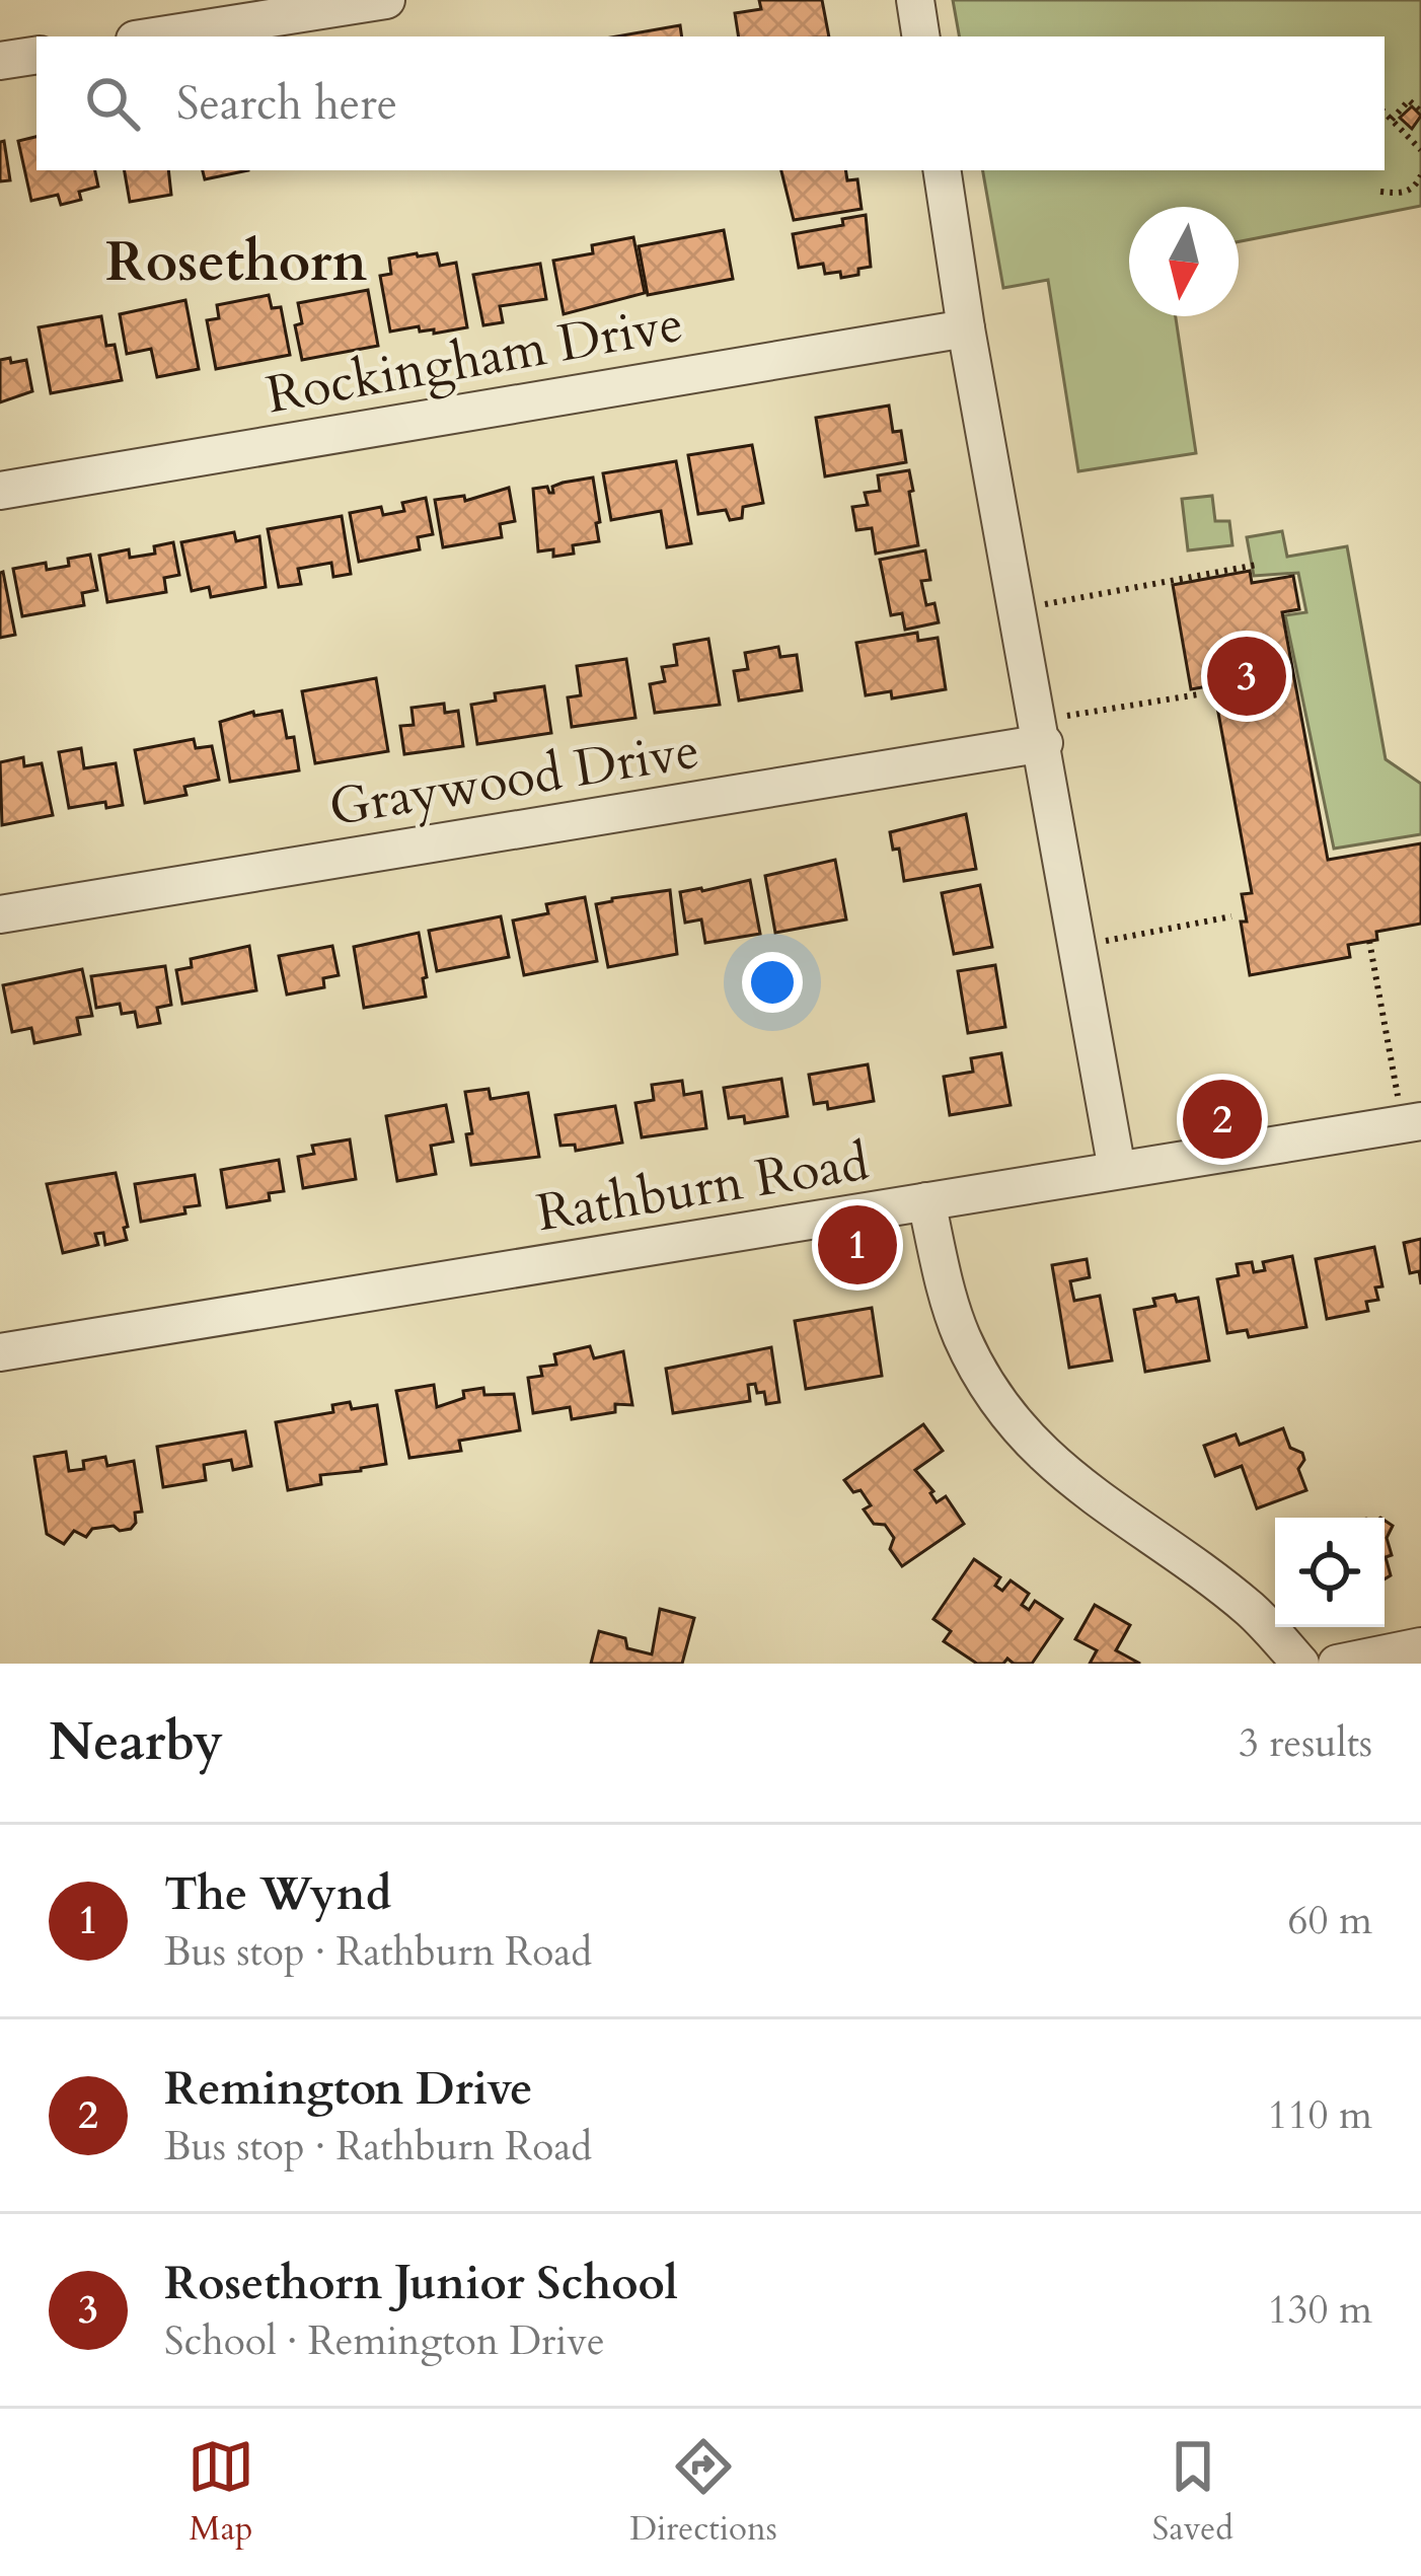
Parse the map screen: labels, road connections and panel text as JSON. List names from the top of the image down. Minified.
{"streets":{"street":["Rockingham Drive","Graywood Drive","Rathburn Road"]},"districts":["Rosethorn"],"north":"bottom","page":{"search":"Search here","pins":["3","2","1"],"heading":["Nearby","3 results"],"list":[{"mark":"1","name":"The Wynd","note":"Bus stop · Rathburn Road","value":"60 m"},{"mark":"2","name":"Remington Drive","note":"Bus stop · Rathburn Road","value":"110 m"},{"mark":"3","name":"Rosethorn Junior School","note":"School · Remington Drive","value":"130 m"}],"nav":["Map","Directions","Saved"]}}
